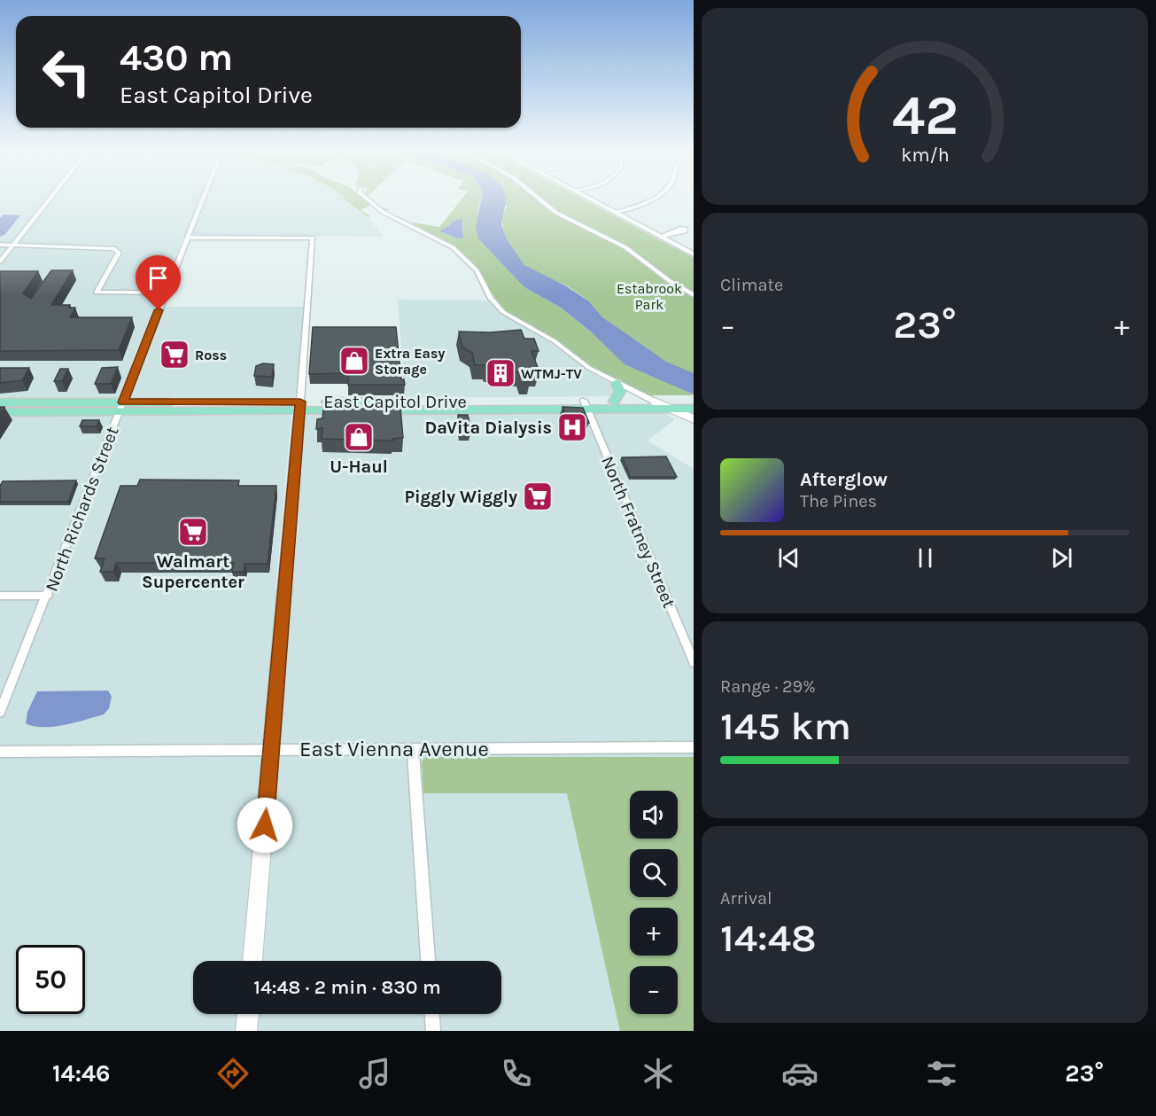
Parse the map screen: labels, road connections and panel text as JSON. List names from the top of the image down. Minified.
{"streets":{"main road":["East Capitol Drive"],"street":["North Richards Street","North Fratney Street","East Vienna Avenue"]},"crossings":[["East Capitol Drive","North Richards Street"],["East Capitol Drive","North Fratney Street"]],"parks":["Estabrook Park"],"places":{"supermarket":["Ross","Piggly Wiggly","Walmart Supercenter"],"shop":["Extra Easy Storage","U-Haul"],"building":["WTMJ-TV"],"hospital":["DaVita Dialysis"]},"page":{"turn":["430 m","East Capitol Drive"],"tile":["Climate",["Range · 29%","145 km"],["Arrival","14:48"]],"heat":["−","23°","+"],"song":["Afterglow","The Pines"],"map_buttons":["+","−"],"limit":"50","trip":"14:48 · 2 min · 830 m","tabs":["14:46","23°"],"gauge":["42","km/h"]}}
